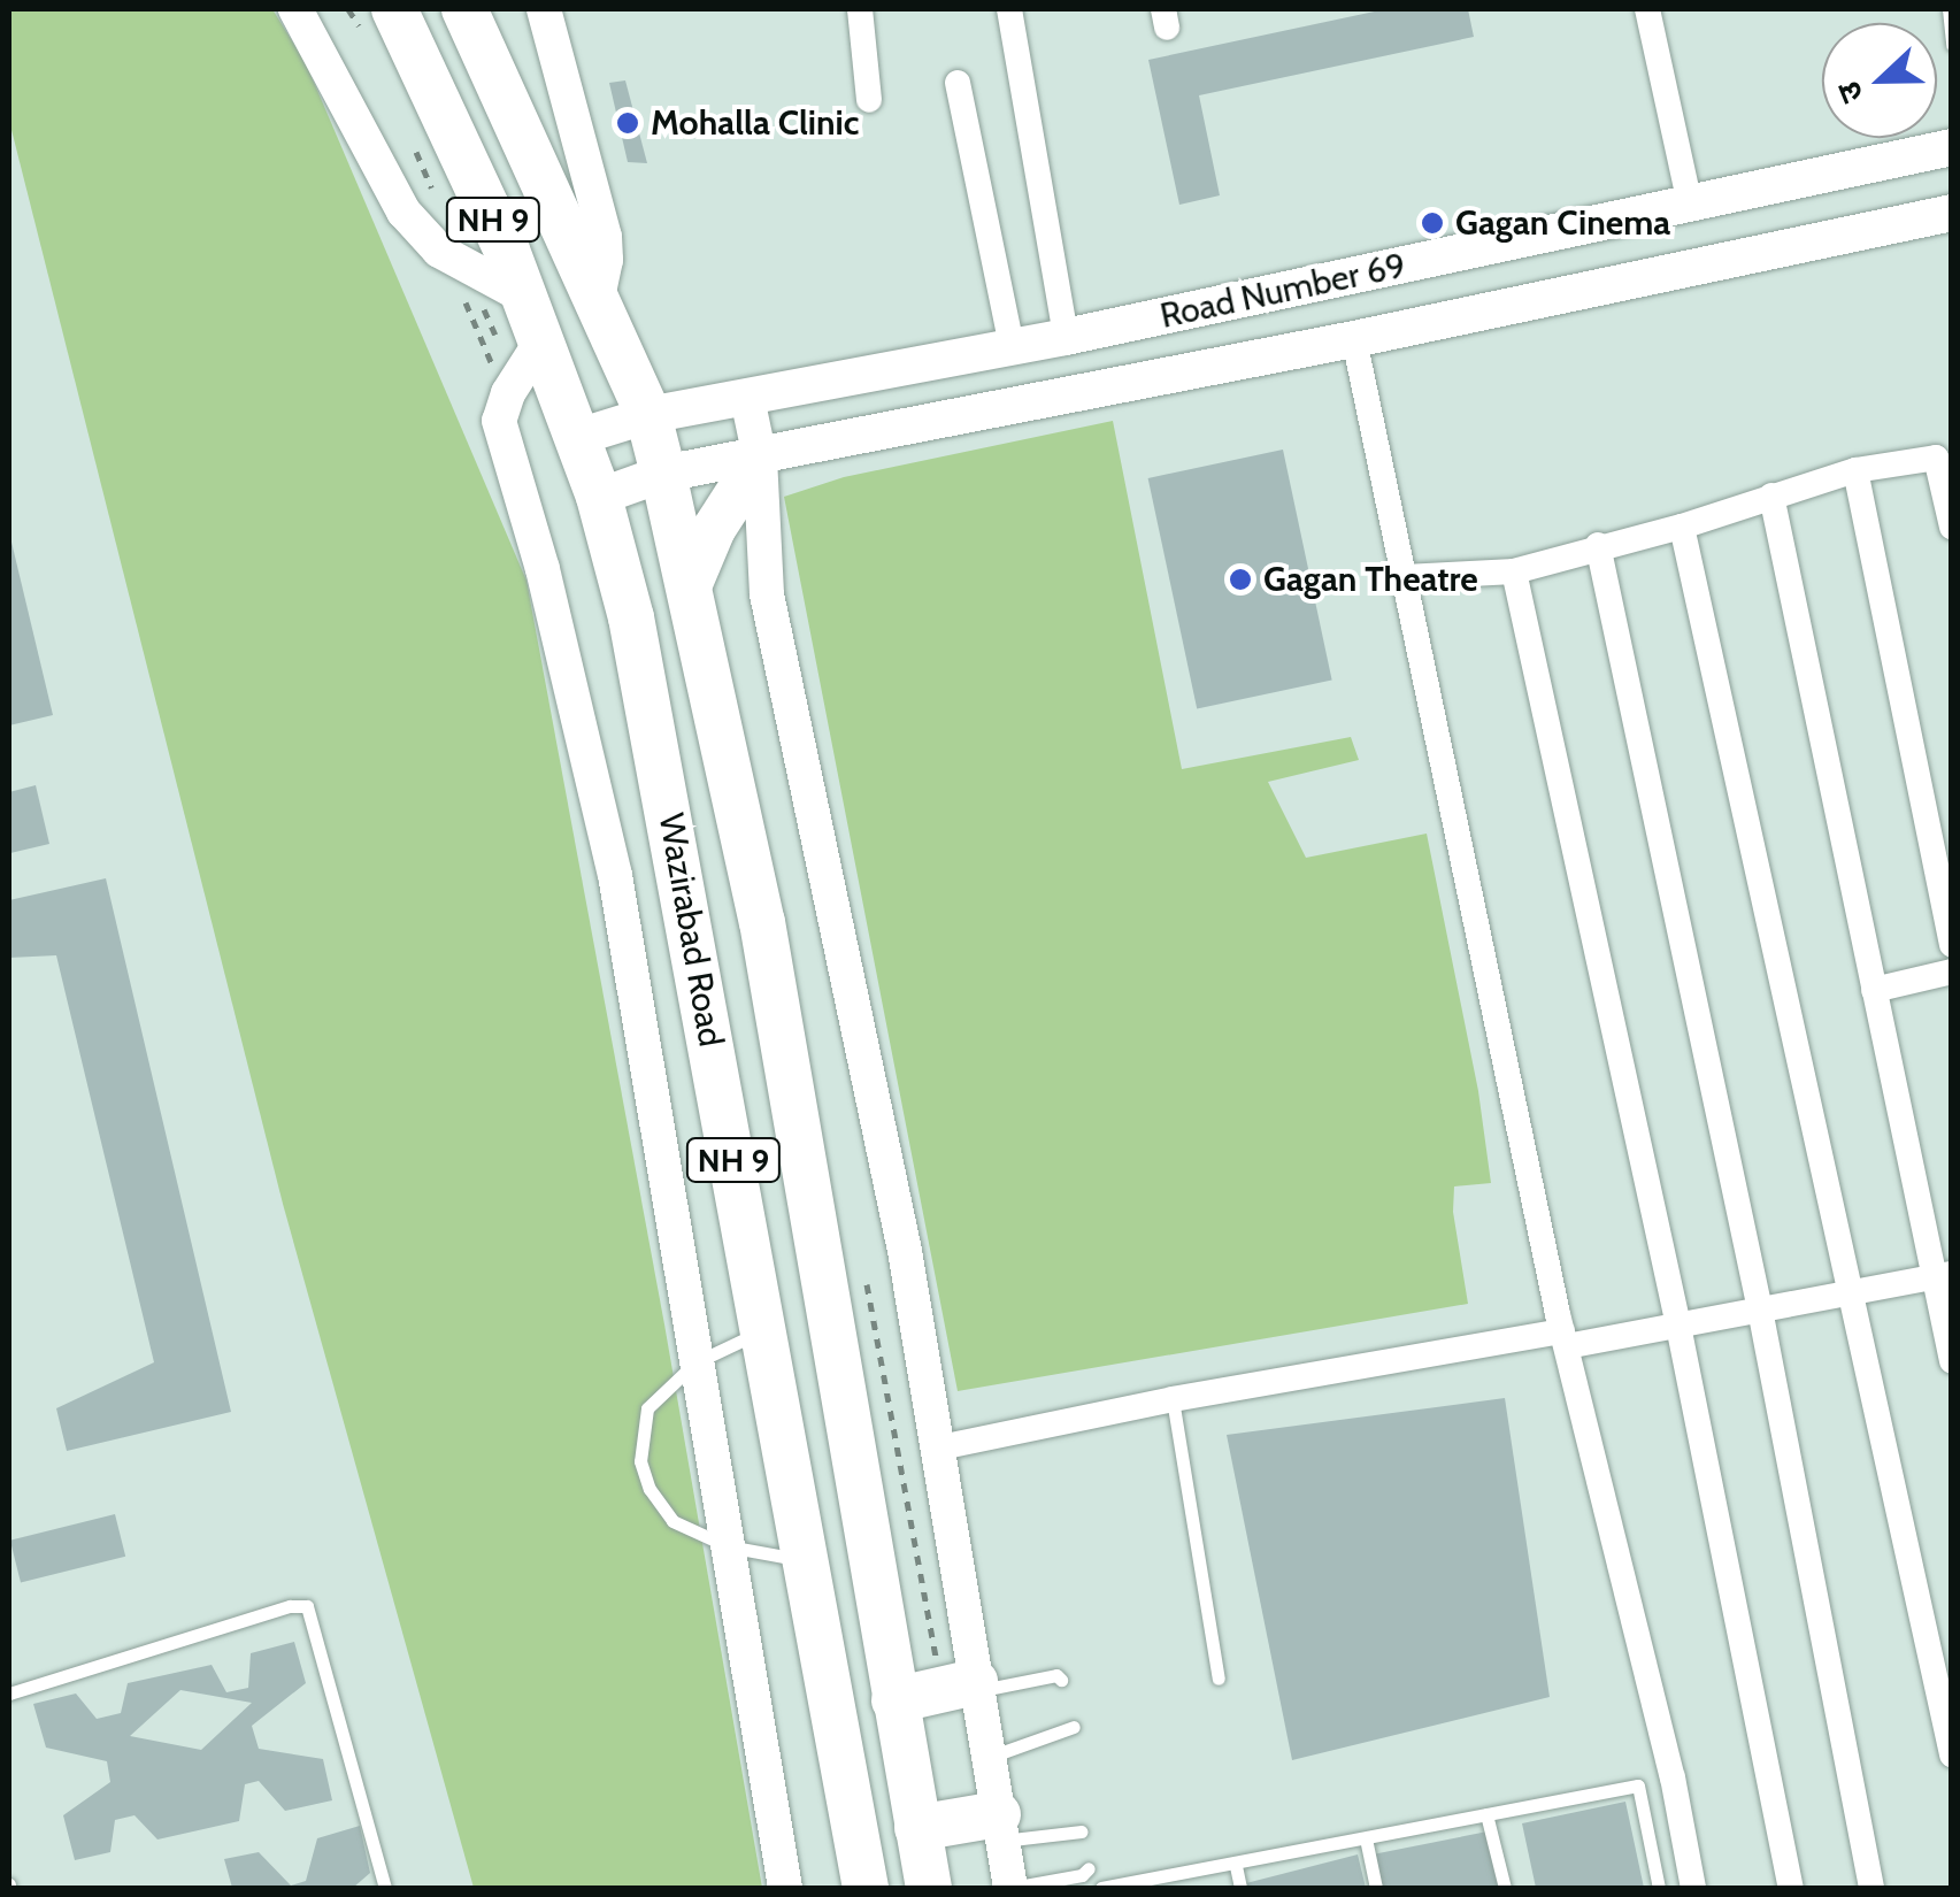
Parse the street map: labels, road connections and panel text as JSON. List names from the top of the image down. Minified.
{"streets":{"highway":["NH 9","Wazirabad Road"],"main road":["Road Number 69"]},"crossings":[["Road Number 69","Wazirabad Road"]],"places":["Mohalla Clinic","Gagan Cinema","Gagan Theatre"],"north":"left"}
